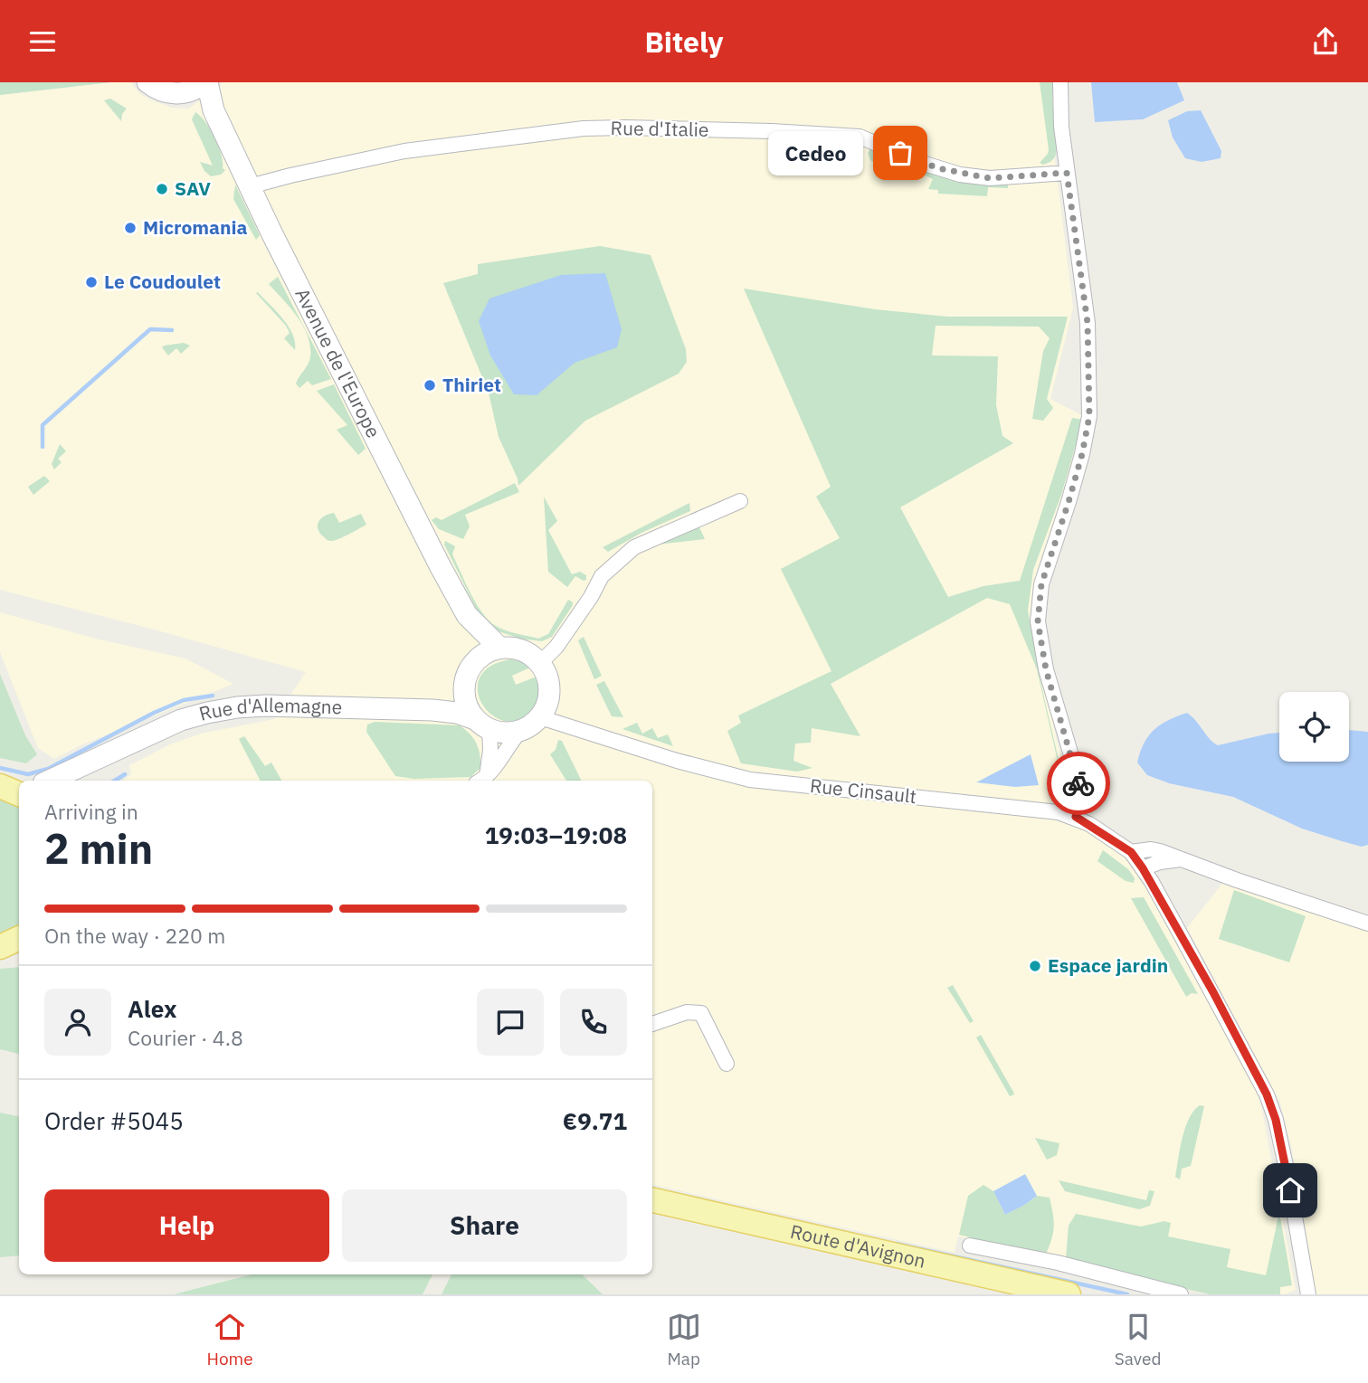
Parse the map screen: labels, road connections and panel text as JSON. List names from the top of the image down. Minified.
{"streets":{"main road":["Route d'Avignon"],"street":["Rue d'Italie","Avenue de l'Europe","Rue d'Allemagne","Rue Cinsault"]},"crossings":[["Rue d'Italie","Avenue de l'Europe"],["Avenue de l'Europe","Rue d'Allemagne"],["Avenue de l'Europe","Rue Cinsault"],["Rue d'Allemagne","Rue Cinsault"]],"places":["Cedeo","SAV","Micromania","Le Coudoulet","Thiriet","Espace jardin"],"page":{"header":"Bitely","bubble":"Cedeo","heading":["2 min","Arriving in","19:03–19:08"],"panel":["Alex","Courier · 4.8","Order #5045","€9.71"],"bar":"On the way · 220 m","buttons":["Help","Share"],"tabs":["Home","Map","Saved"]}}
